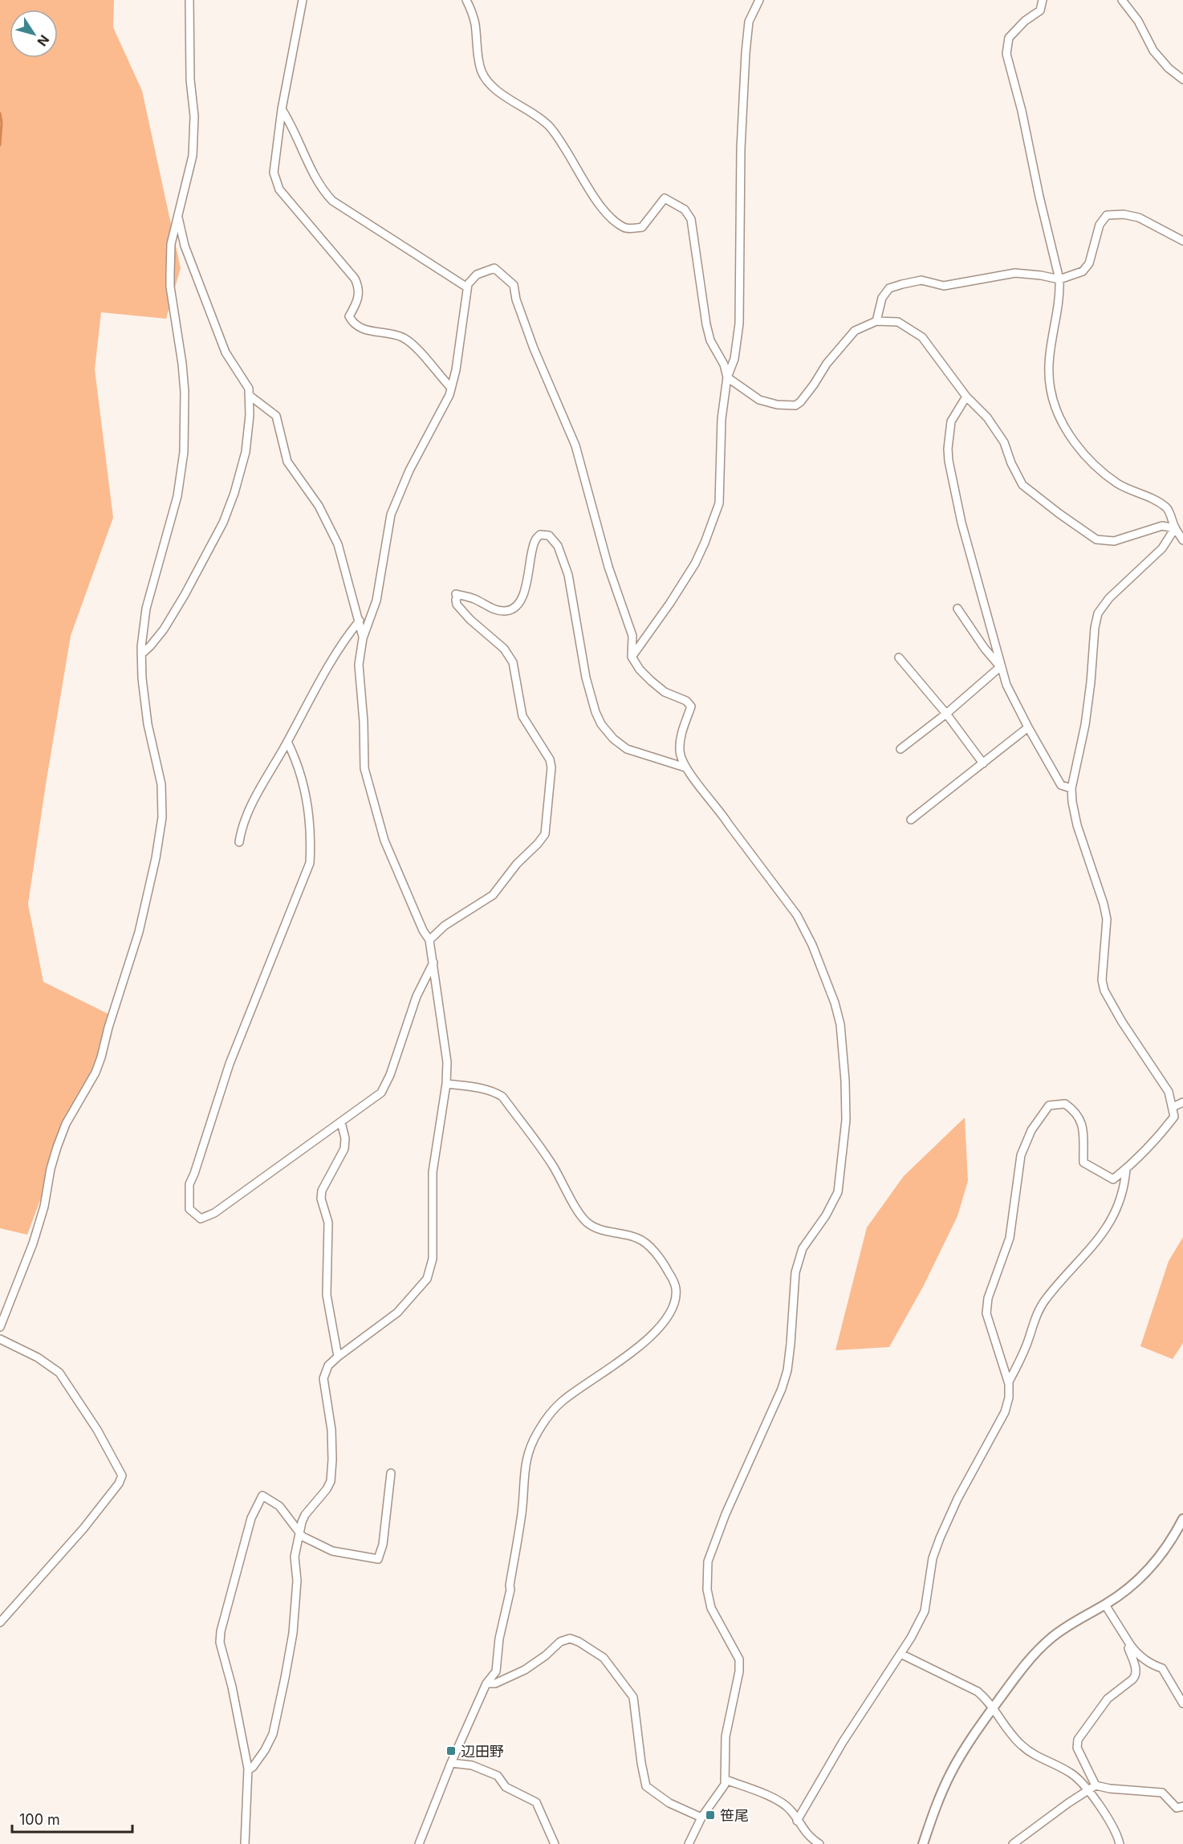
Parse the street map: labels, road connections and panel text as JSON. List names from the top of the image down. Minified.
{"places":{"transit":["辺田野","笹尾"]},"scale_bar":"100 m","north":"bottom right"}
